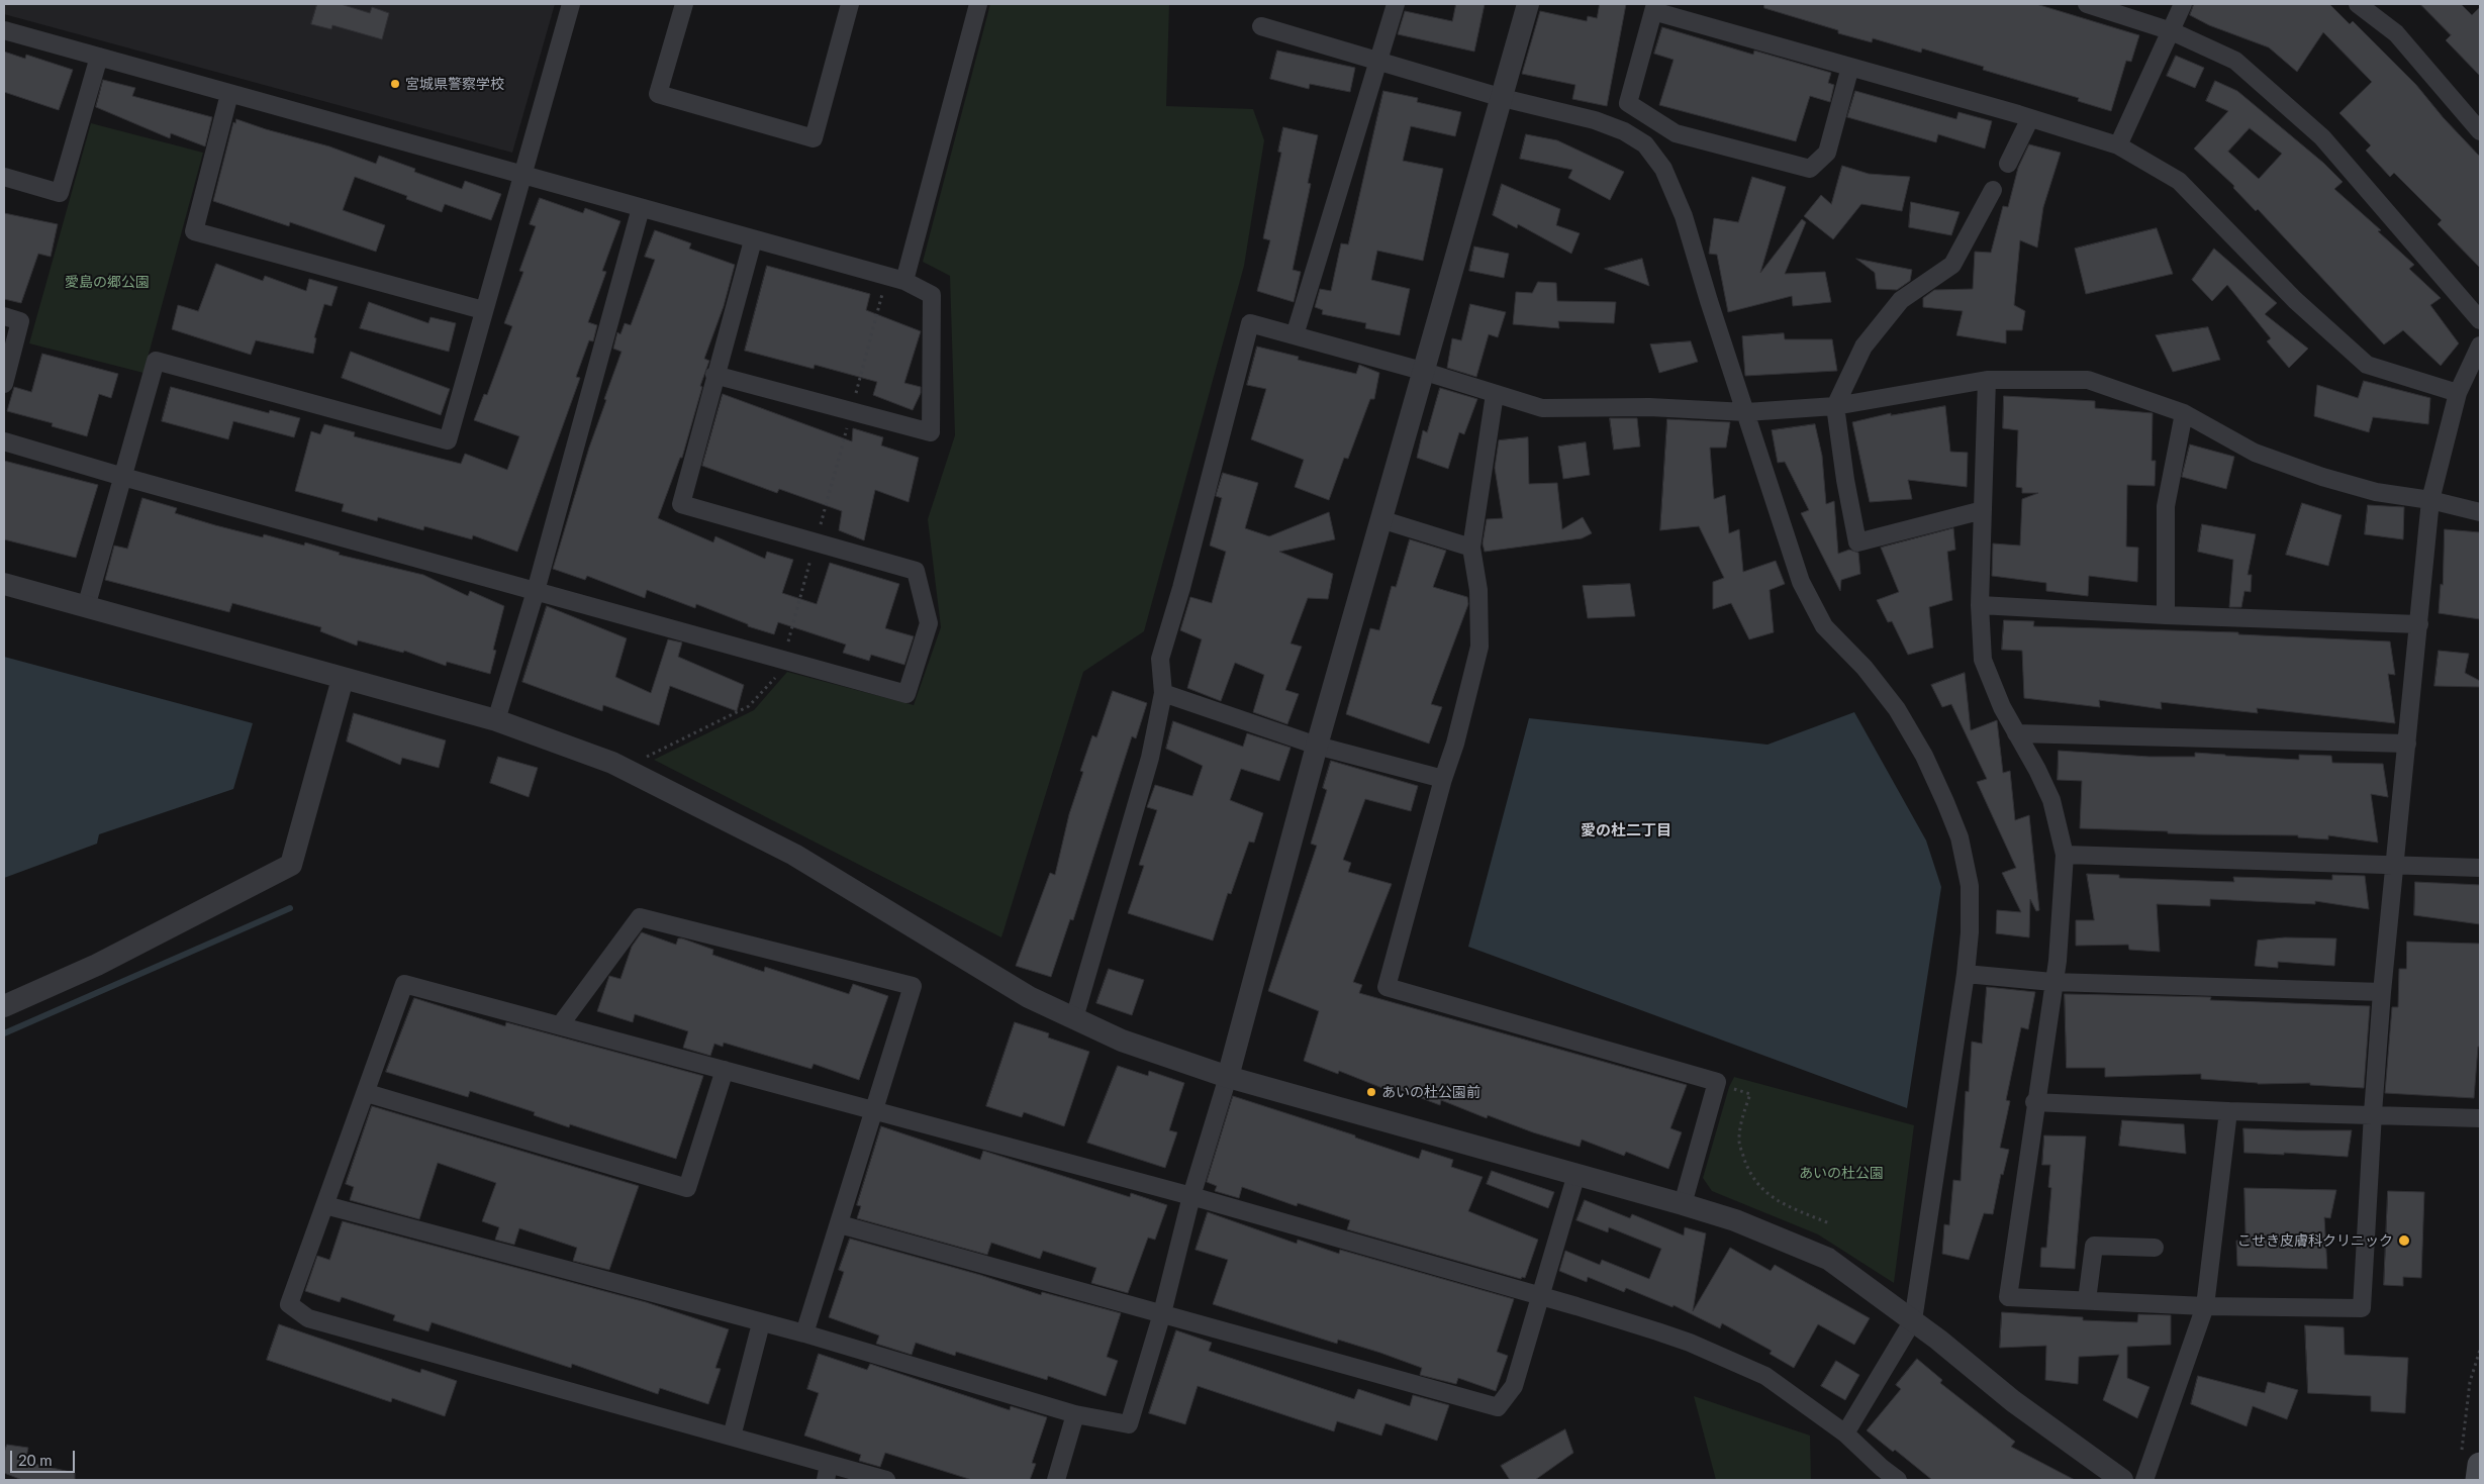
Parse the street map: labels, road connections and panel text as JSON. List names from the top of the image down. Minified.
{"districts":["愛の杜二丁目"],"parks":["愛島の郷公園","あいの杜公園"],"places":["宮城県警察学校","あいの杜公園前","こせき皮膚科クリニック"],"scale_bar":"20 m"}
